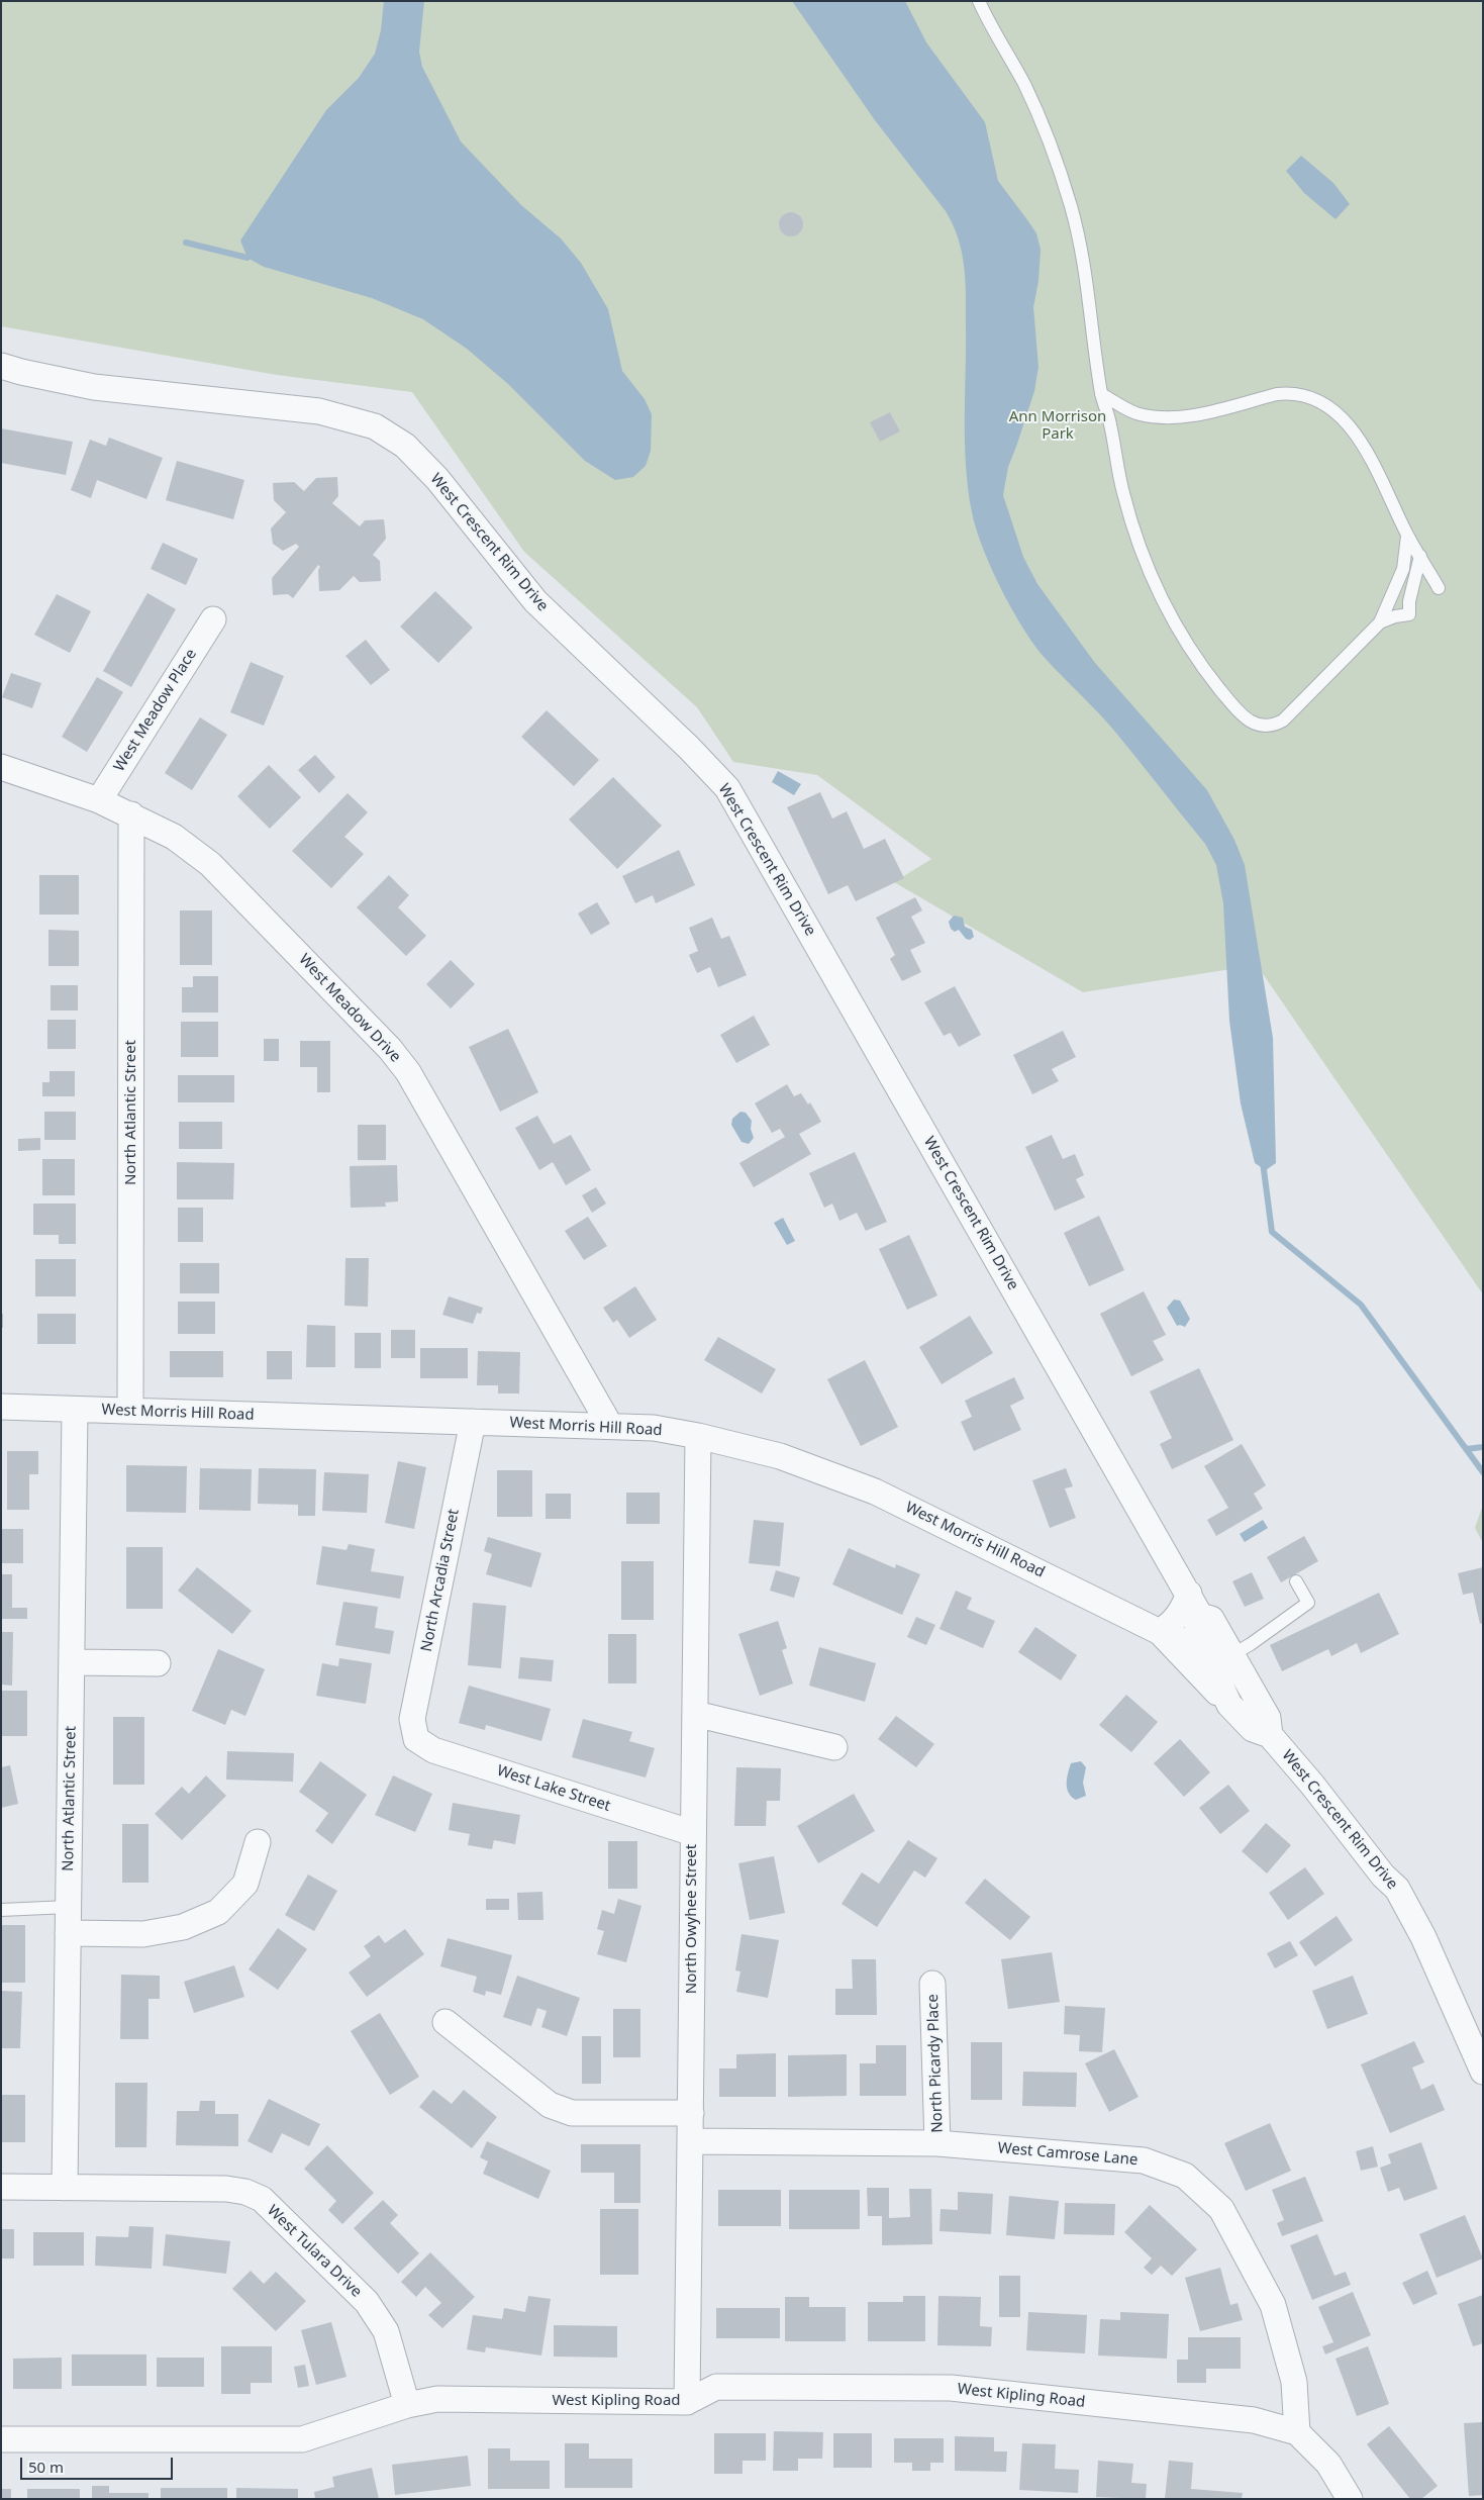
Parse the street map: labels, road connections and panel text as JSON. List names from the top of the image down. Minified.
{"streets":{"street":["West Crescent Rim Drive","West Meadow Place","West Meadow Drive","North Atlantic Street","West Morris Hill Road","North Arcadia Street","West Lake Street","North Owyhee Street","North Picardy Place","West Camrose Lane","West Tulara Drive","West Kipling Road"]},"crossings":[["West Crescent Rim Drive","West Morris Hill Road"],["West Meadow Place","West Meadow Drive"],["West Meadow Drive","North Atlantic Street"],["West Meadow Drive","West Morris Hill Road"],["North Atlantic Street","West Morris Hill Road"],["North Atlantic Street","West Tulara Drive"],["West Morris Hill Road","North Arcadia Street"],["West Morris Hill Road","North Owyhee Street"],["North Arcadia Street","West Lake Street"],["West Lake Street","North Owyhee Street"],["North Owyhee Street","West Camrose Lane"],["North Owyhee Street","West Kipling Road"],["North Picardy Place","West Camrose Lane"],["West Camrose Lane","West Kipling Road"],["West Tulara Drive","West Kipling Road"]],"parks":["Ann Morrison Park"],"scale_bar":"50 m"}
